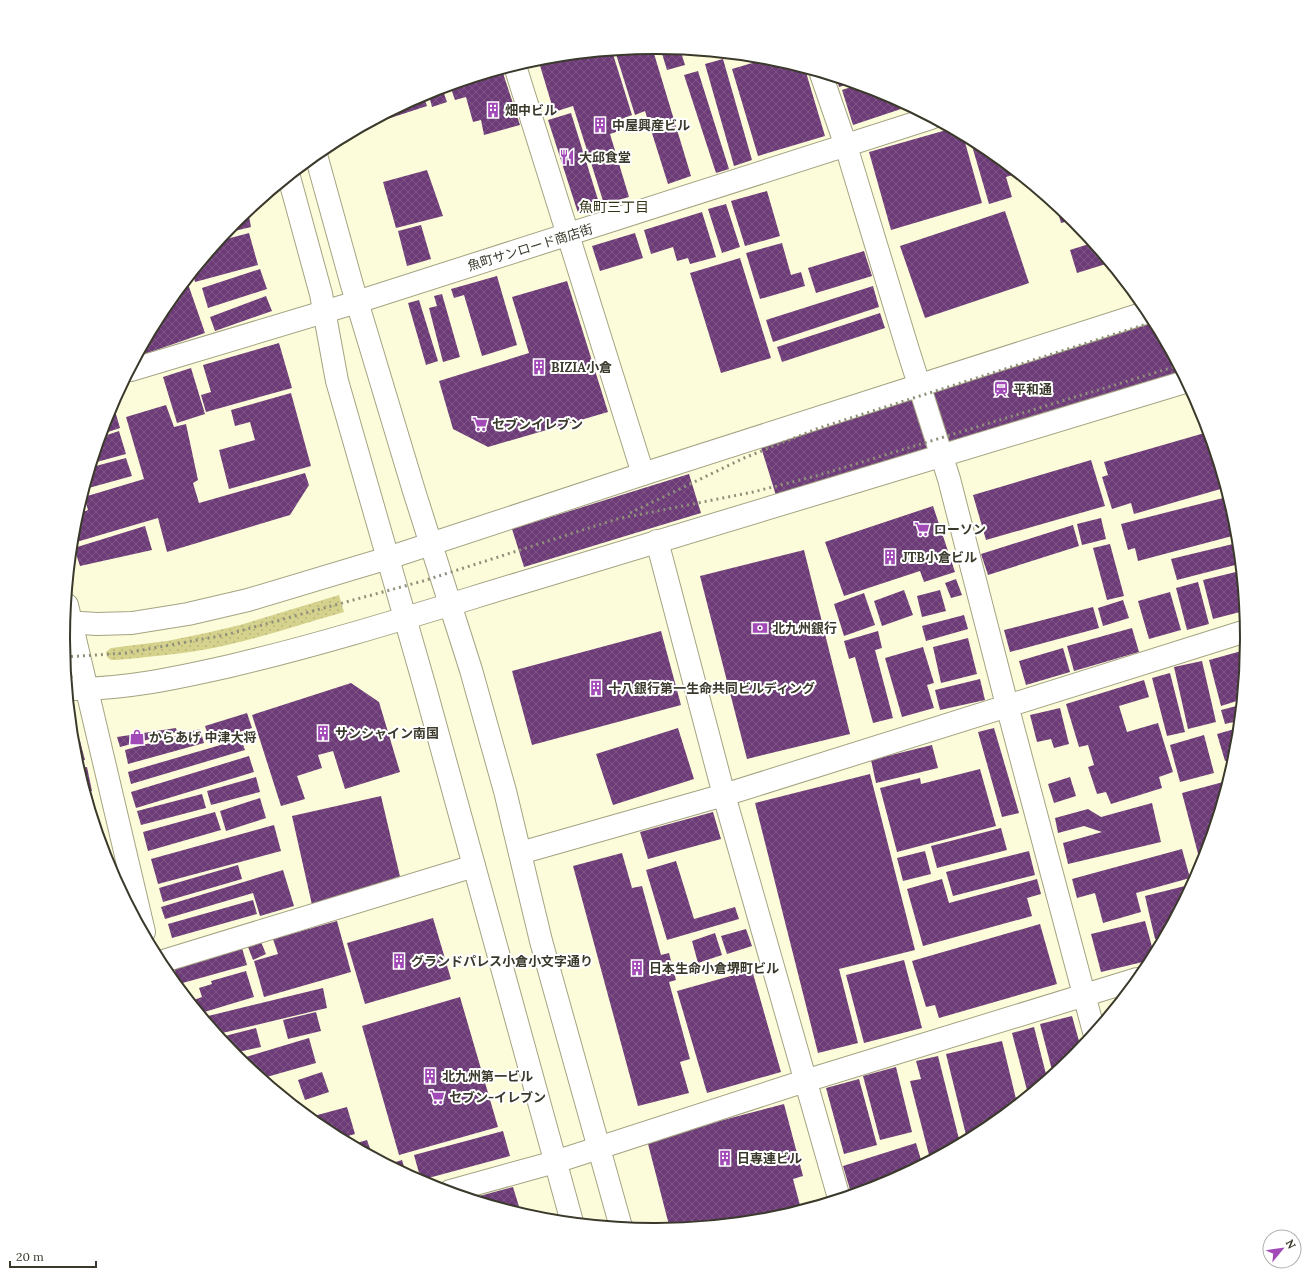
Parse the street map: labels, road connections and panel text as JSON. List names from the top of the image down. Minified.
{"streets":{"street":["魚町サンロード商店街"]},"districts":["魚町三丁目"],"places":{"building":["畑中ビル","中屋興産ビル","BIZIA小倉","JTB小倉ビル","十八銀行第一生命共同ビルディング","サンシャイン南国","グランドパレス小倉小文字通り","日本生命小倉堺町ビル","北九州第一ビル","日専連ビル"],"restaurant":["大邱食堂"],"station":["平和通"],"supermarket":["セブンイレブン","ローソン","セブン-イレブン"],"bank":["北九州銀行"],"shop":["からあげ 中津大将"]},"scale_bar":"20 m","north":"top right"}
